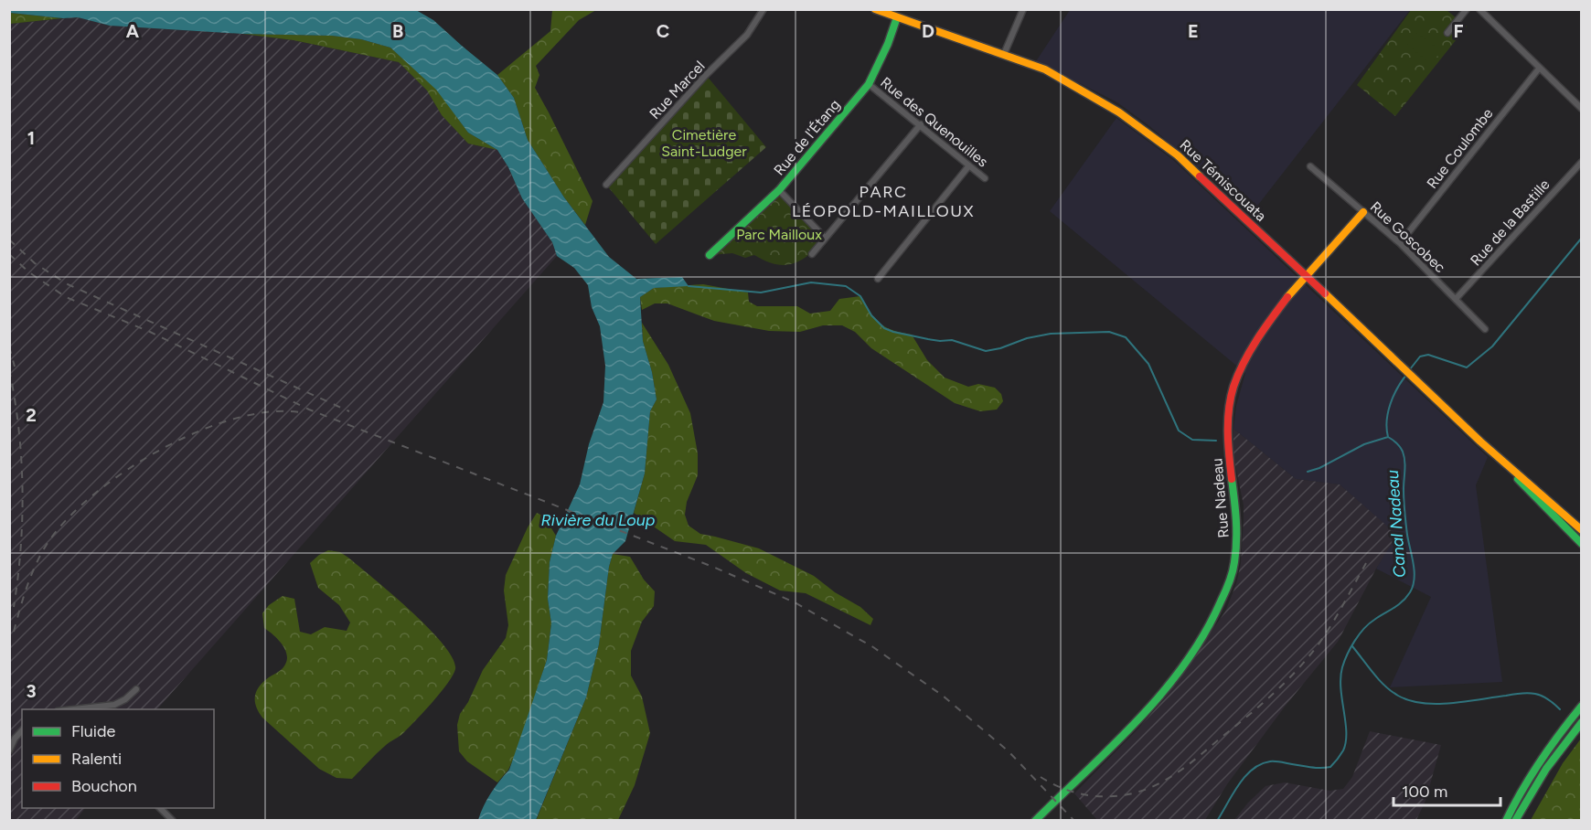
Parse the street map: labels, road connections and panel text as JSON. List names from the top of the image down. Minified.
{"streets":{"main road":["Rue de l'Étang","Rue Témiscouata","Rue Nadeau"],"street":["Rue Marcel","Rue des Quenouilles","Rue Coulombe","Rue de la Bastille","Rue Goscobec"]},"crossings":[["Rue des Quenouilles","Rue de l'Étang"],["Rue de l'Étang","Rue Témiscouata"],["Rue Coulombe","Rue Goscobec"],["Rue Témiscouata","Rue Nadeau"],["Rue de la Bastille","Rue Goscobec"],["Rue Goscobec","Rue Nadeau"]],"districts":["PARC LÉOPOLD-MAILLOUX"],"water":["Rivière du Loup","Canal Nadeau"],"parks":["Cimetière Saint-Ludger","Parc Mailloux"],"legend":["Fluide","Ralenti","Bouchon"],"scale_bar":"100 m","grid":{"columns":["A","B","C","D","E","F"],"rows":["1","2","3"]}}
